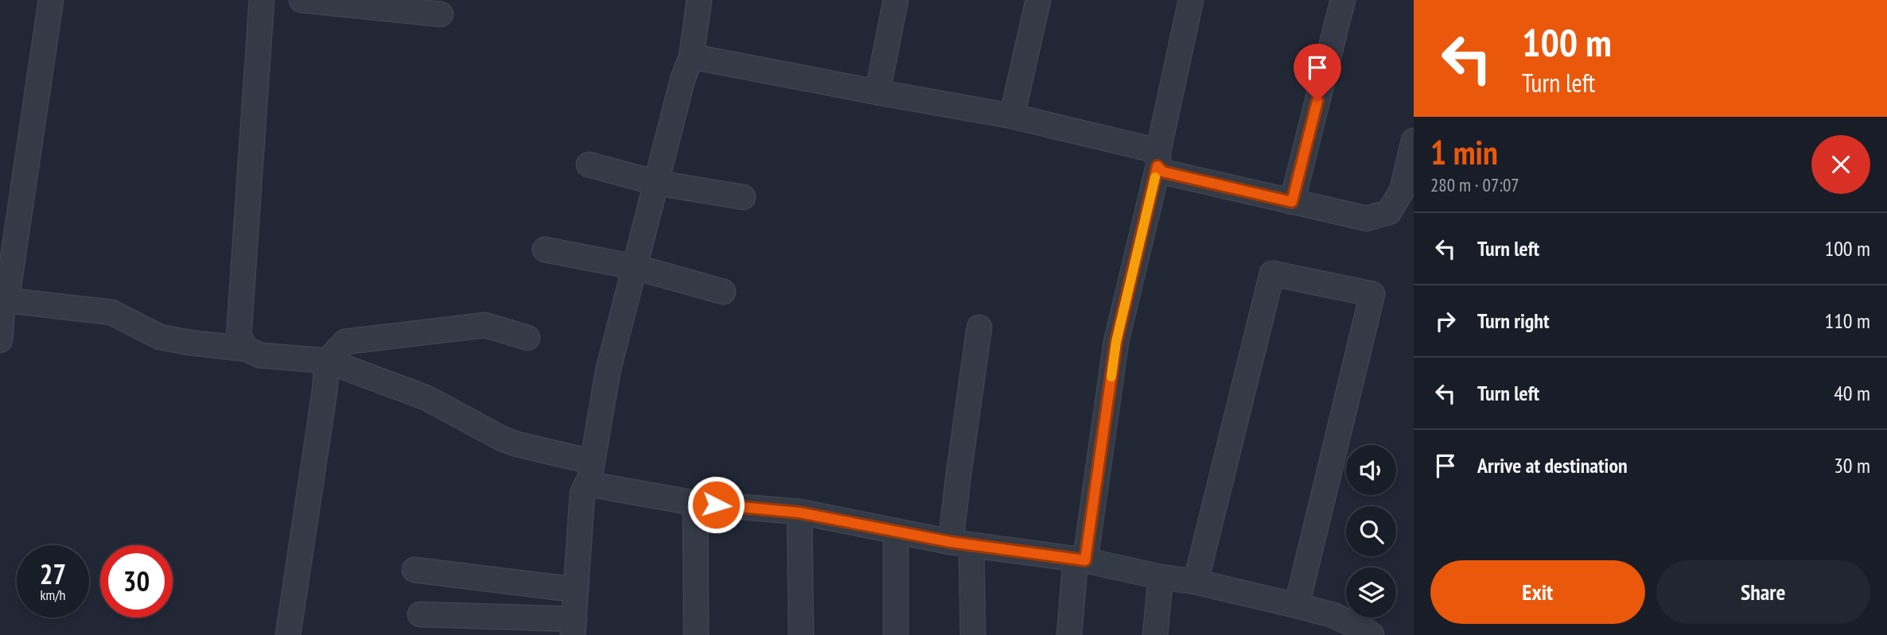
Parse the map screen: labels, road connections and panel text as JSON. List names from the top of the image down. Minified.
{"page":{"turn":["100 m","Turn left"],"heading":["1 min","280 m · 07:07"],"list":[{"name":"Turn left","value":"100 m"},{"name":"Turn right","value":"110 m"},{"name":"Turn left","value":"40 m"},{"name":"Arrive at destination","value":"30 m"}],"speed":"27 km/h","limit":"30","buttons":["Exit","Share"]}}
